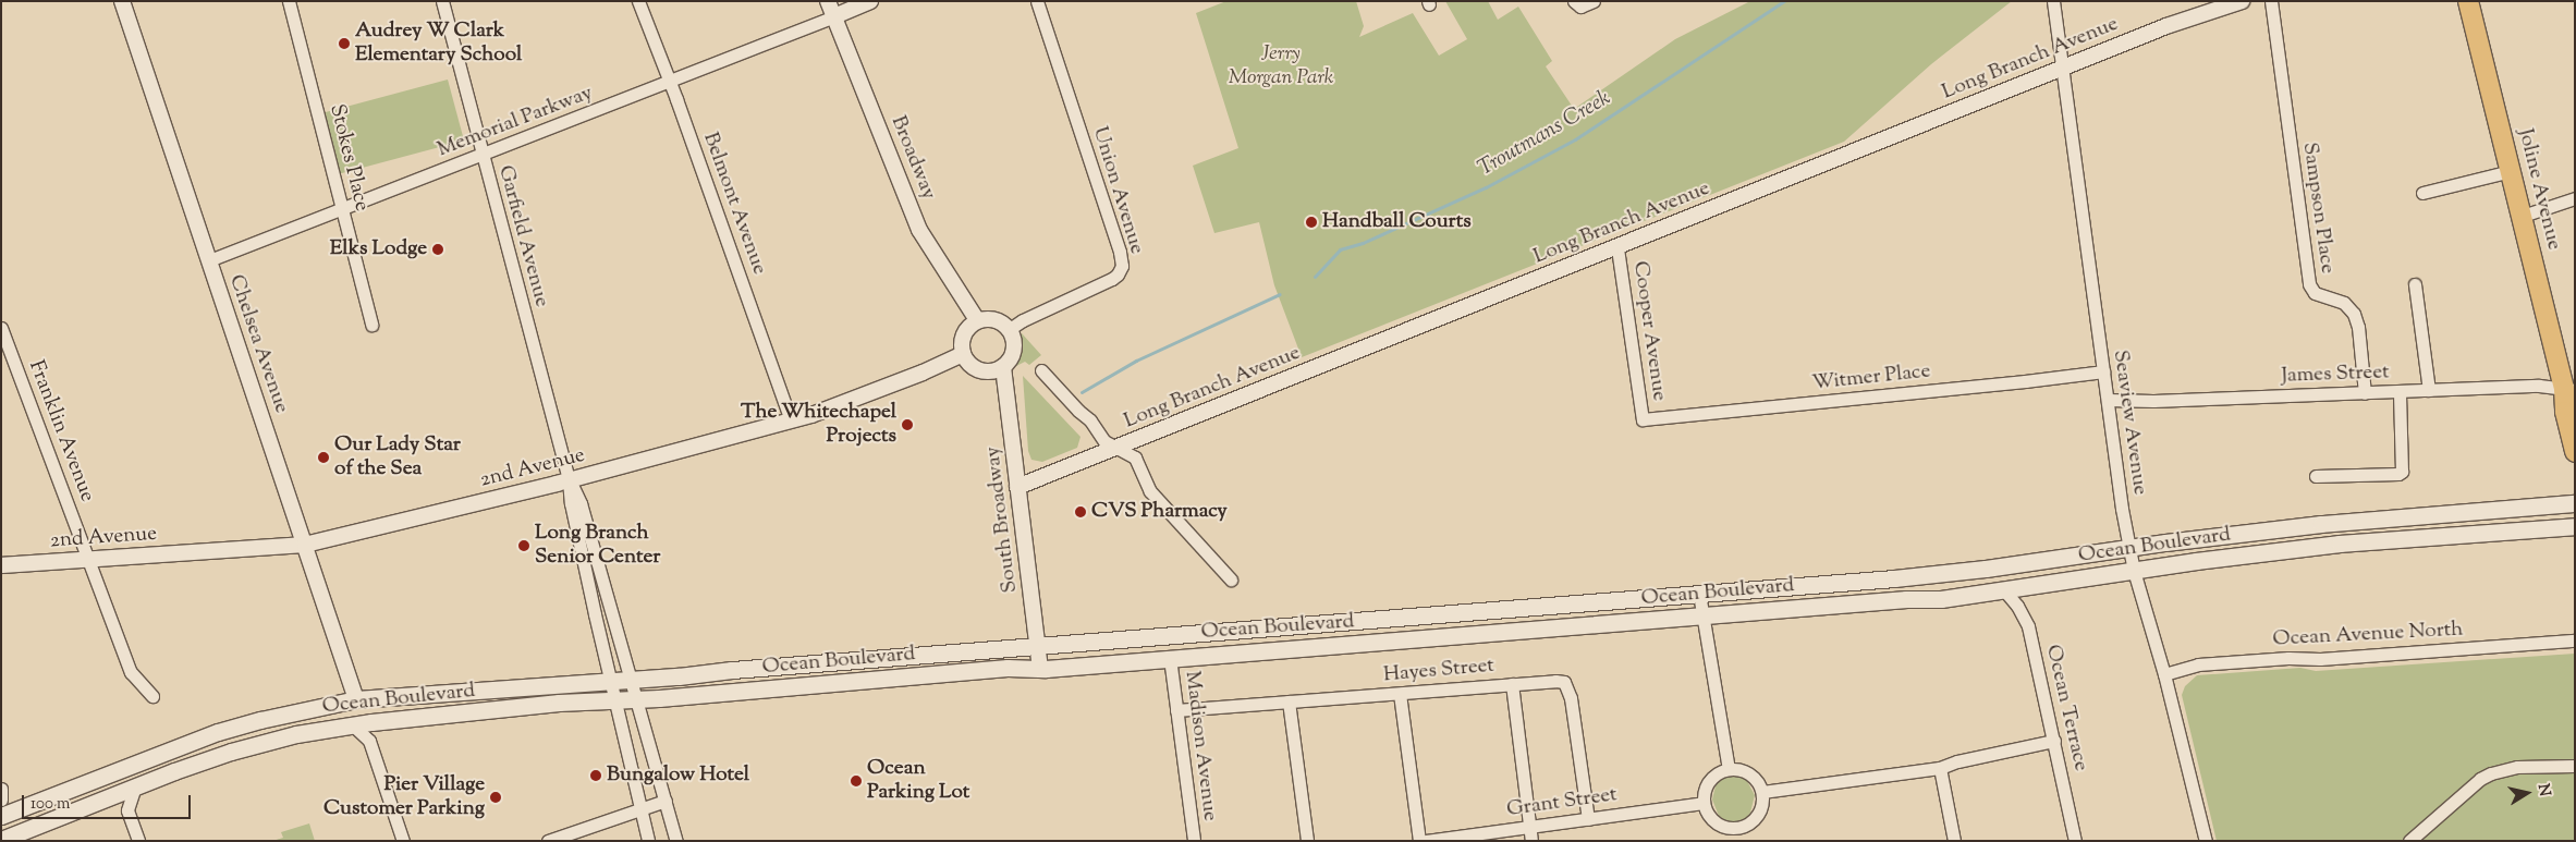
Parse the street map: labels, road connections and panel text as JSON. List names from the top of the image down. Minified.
{"streets":{"main road":["Joline Avenue","Ocean Boulevard"],"street":["Long Branch Avenue","Memorial Parkway","Stokes Place","Broadway","Union Avenue","Belmont Avenue","Sampson Place","Garfield Avenue","Cooper Avenue","Chelsea Avenue","James Street","Witmer Place","Seaview Avenue","Franklin Avenue","2nd Avenue","South Broadway","Ocean Avenue North","Hayes Street","Ocean Terrace","Madison Avenue","Grant Street"]},"crossings":[["Long Branch Avenue","Cooper Avenue"],["Long Branch Avenue","Seaview Avenue"],["Long Branch Avenue","South Broadway"],["Memorial Parkway","Stokes Place"],["Memorial Parkway","Broadway"],["Memorial Parkway","Belmont Avenue"],["Memorial Parkway","Garfield Avenue"],["Memorial Parkway","Chelsea Avenue"],["Broadway","Union Avenue"],["Broadway","2nd Avenue"],["Broadway","South Broadway"],["Joline Avenue","James Street"],["Union Avenue","2nd Avenue"],["Union Avenue","South Broadway"],["Belmont Avenue","2nd Avenue"],["Sampson Place","James Street"],["Garfield Avenue","2nd Avenue"],["Garfield Avenue","Ocean Boulevard"],["Cooper Avenue","Witmer Place"],["Chelsea Avenue","2nd Avenue"],["Chelsea Avenue","Ocean Boulevard"],["James Street","Seaview Avenue"],["Witmer Place","Seaview Avenue"],["Seaview Avenue","Ocean Boulevard"],["Seaview Avenue","Ocean Avenue North"],["Franklin Avenue","2nd Avenue"],["2nd Avenue","South Broadway"],["South Broadway","Ocean Boulevard"],["Ocean Boulevard","Ocean Terrace"],["Ocean Boulevard","Madison Avenue"],["Hayes Street","Madison Avenue"],["Hayes Street","Grant Street"]],"water":["Troutmans Creek"],"parks":["Jerry Morgan Park"],"places":["Audrey W Clark Elementary School","Handball Courts","Elks Lodge","The Whitechapel Projects","Our Lady Star of the Sea","CVS Pharmacy","Long Branch Senior Center","Bungalow Hotel","Ocean Parking Lot","Pier Village Customer Parking"],"scale_bar":"100 m","north":"right"}
